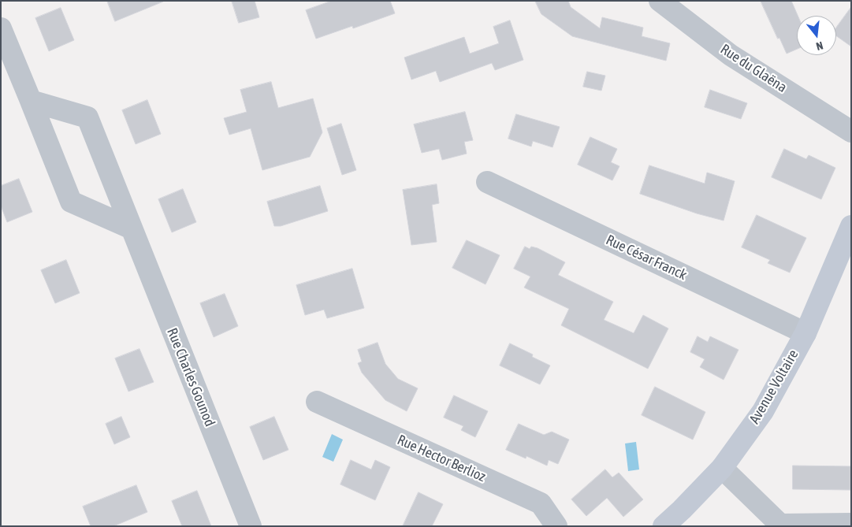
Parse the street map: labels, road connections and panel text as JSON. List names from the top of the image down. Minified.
{"streets":{"main road":["Avenue Voltaire"],"street":["Rue du Glaëna","Rue César Franck","Rue Charles Gounod","Rue Hector Berlioz"]},"crossings":[["Rue César Franck","Avenue Voltaire"]],"north":"bottom"}
